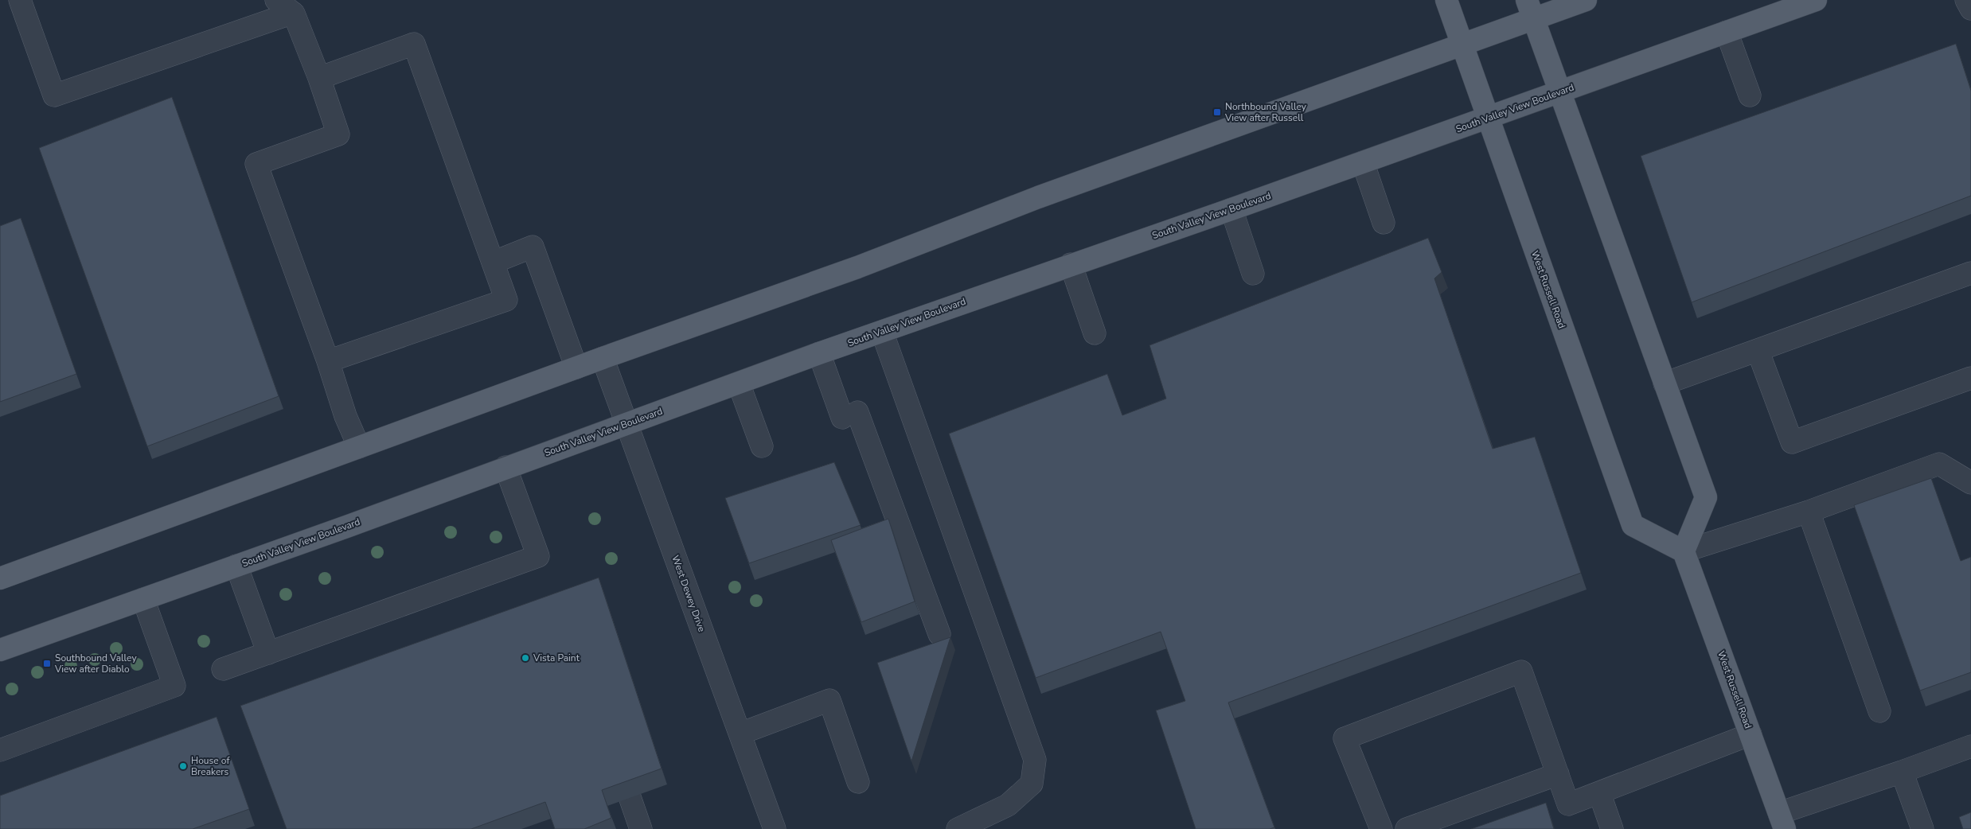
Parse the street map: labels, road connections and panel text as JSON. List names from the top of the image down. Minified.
{"streets":{"main road":["South Valley View Boulevard","West Russell Road"],"street":["West Dewey Drive"]},"crossings":[["South Valley View Boulevard","West Russell Road"],["South Valley View Boulevard","West Dewey Drive"]],"places":{"transit":["Northbound Valley View after Russell","Southbound Valley View after Diablo"],"other":["Vista Paint","House of Breakers"]}}
